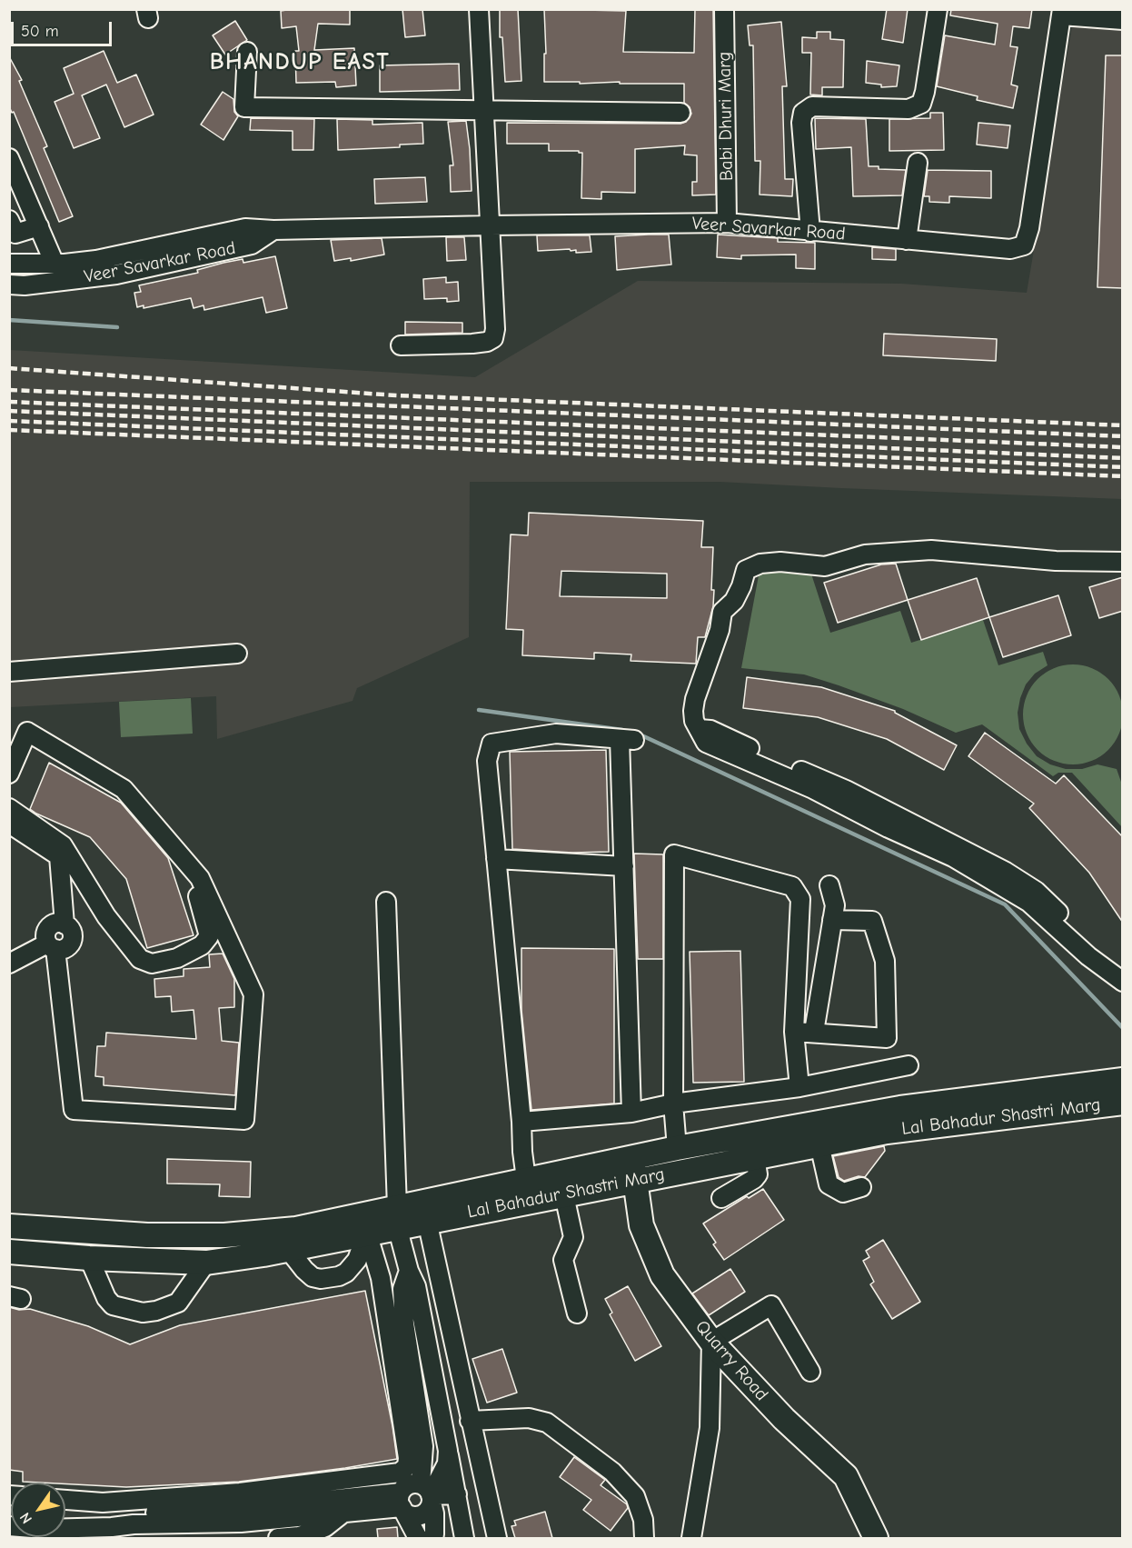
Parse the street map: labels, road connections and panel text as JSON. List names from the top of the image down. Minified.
{"streets":{"main road":["Lal Bahadur Shastri Marg","Quarry Road"],"street":["Babi Dhuri Marg","Veer Savarkar Road"]},"crossings":[["Babi Dhuri Marg","Veer Savarkar Road"],["Lal Bahadur Shastri Marg","Quarry Road"]],"districts":["BHANDUP EAST"],"scale_bar":"50 m","north":"bottom left"}
